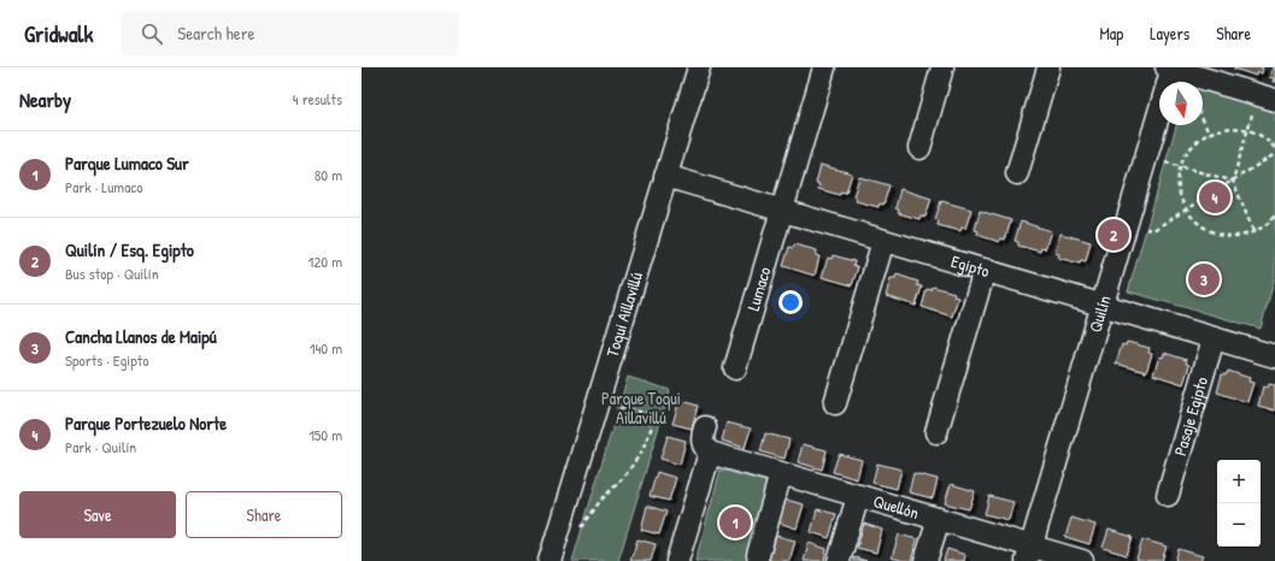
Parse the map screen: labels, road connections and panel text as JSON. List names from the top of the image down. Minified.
{"streets":{"street":["Egipto","Lumaco","Toqui Aillavillú","Quilín","Pasaje Egipto","Quellón"]},"crossings":[["Egipto","Lumaco"],["Egipto","Toqui Aillavillú"],["Egipto","Quilín"],["Egipto","Pasaje Egipto"],["Quilín","Quellón"]],"parks":["Parque Toqui Aillavillú"],"north":"bottom","page":{"header":"Gridwalk","search":"Search here","nav":["Map","Layers","Share"],"heading":["Nearby","4 results"],"list":[{"mark":"1","name":"Parque Lumaco Sur","note":"Park · Lumaco","value":"80 m"},{"mark":"2","name":"Quilín / Esq. Egipto","note":"Bus stop · Quilín","value":"120 m"},{"mark":"3","name":"Cancha Llanos de Maipú","note":"Sports · Egipto","value":"140 m"},{"mark":"4","name":"Parque Portezuelo Norte","note":"Park · Quilín","value":"150 m"}],"pins":["4","2","3","1"],"map_buttons":["+","−"],"buttons":["Save","Share"]}}
